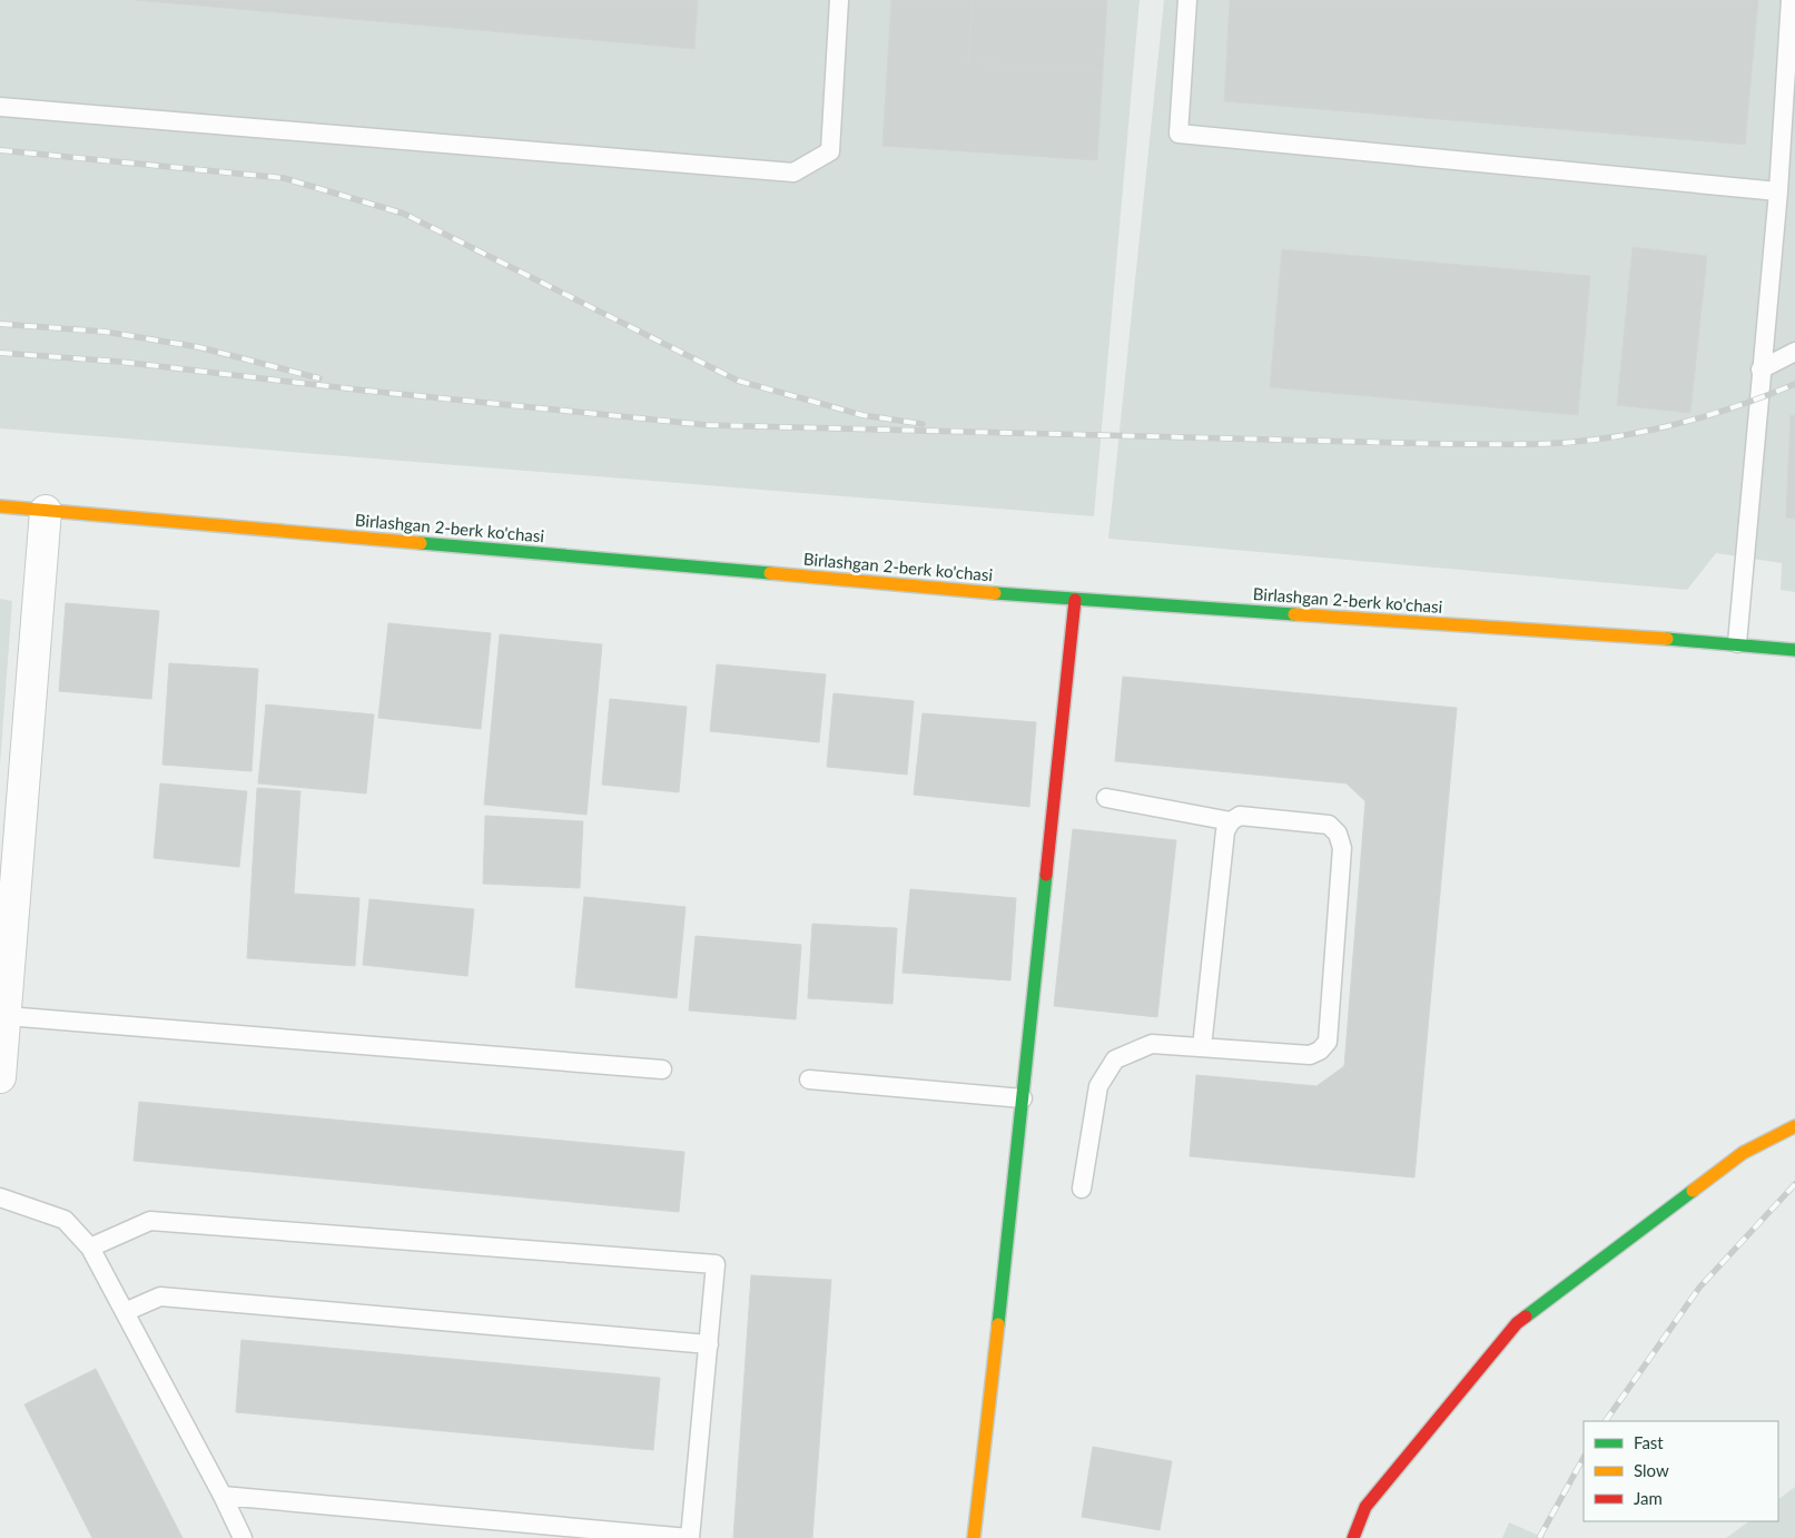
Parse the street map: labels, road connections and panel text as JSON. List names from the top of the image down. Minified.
{"streets":{"street":["Birlashgan 2-berk ko'chasi"]},"legend":["Fast","Slow","Jam"]}
